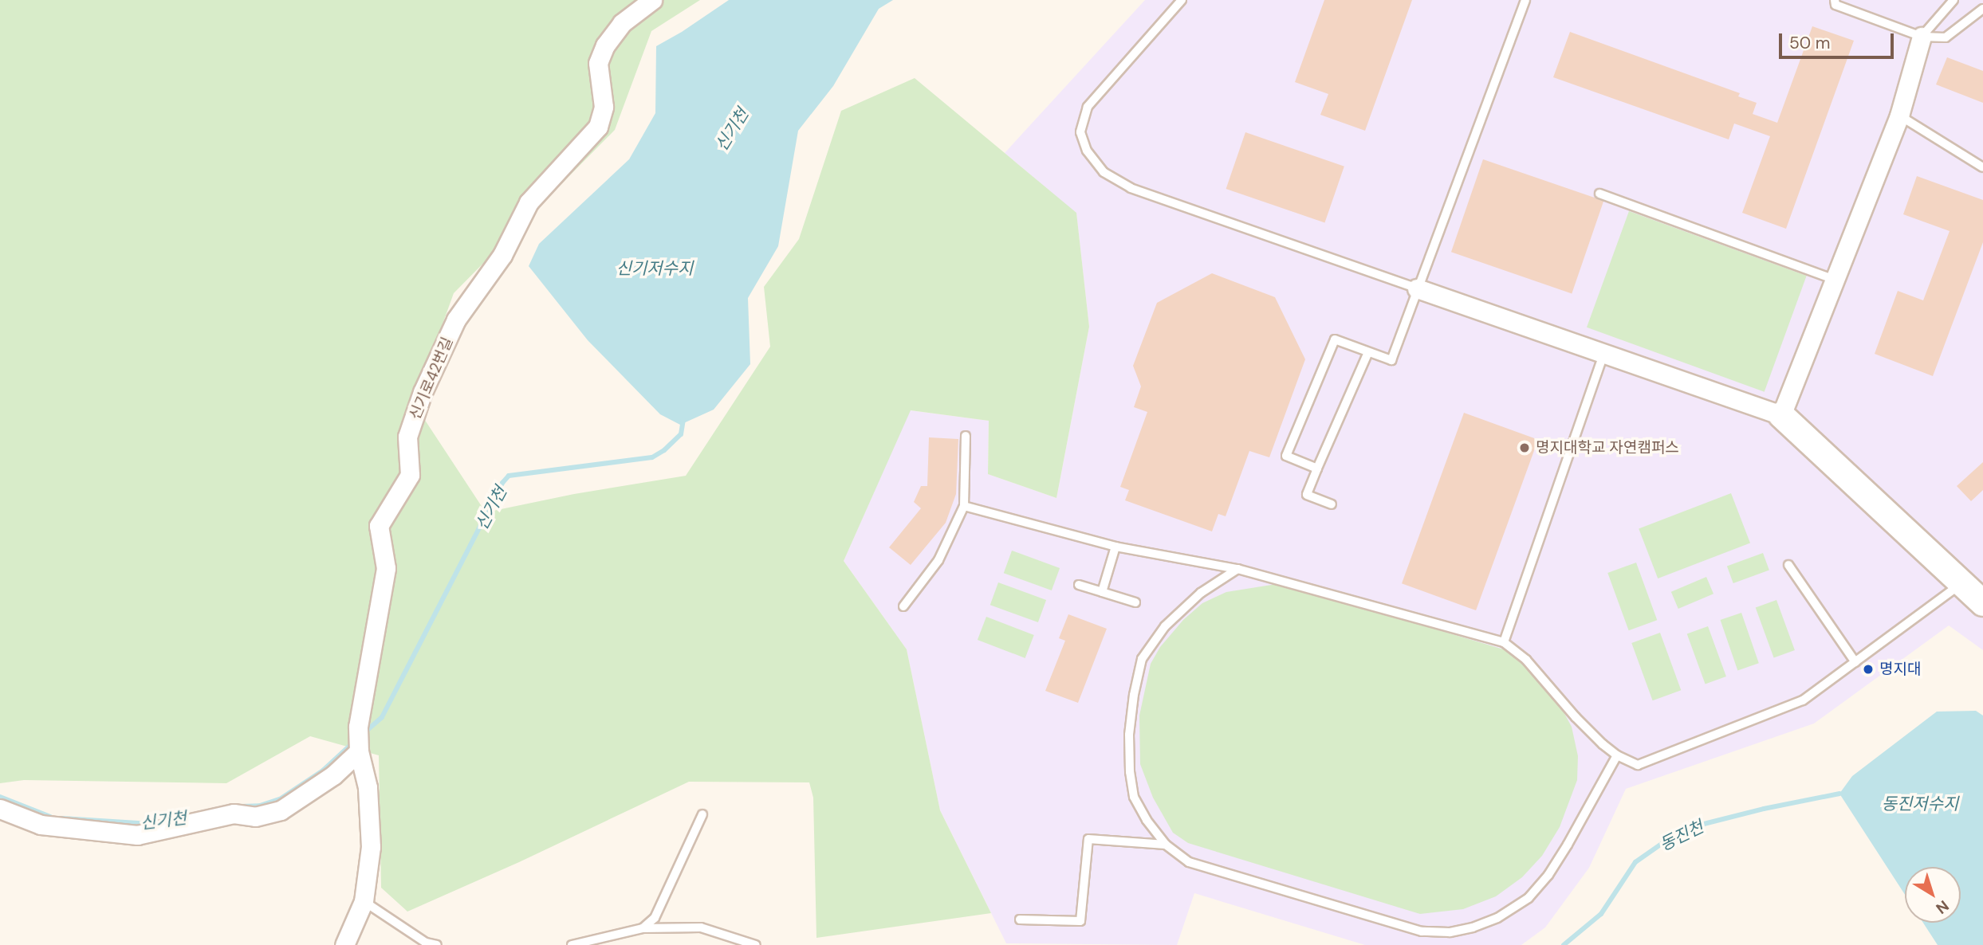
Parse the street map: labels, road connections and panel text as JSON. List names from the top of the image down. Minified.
{"streets":{"street":["신기로42번길"]},"water":["신기천","신기저수지","동진저수지","동진천"],"places":["명지대학교 자연캠퍼스","명지대"],"scale_bar":"50 m","north":"bottom right"}
